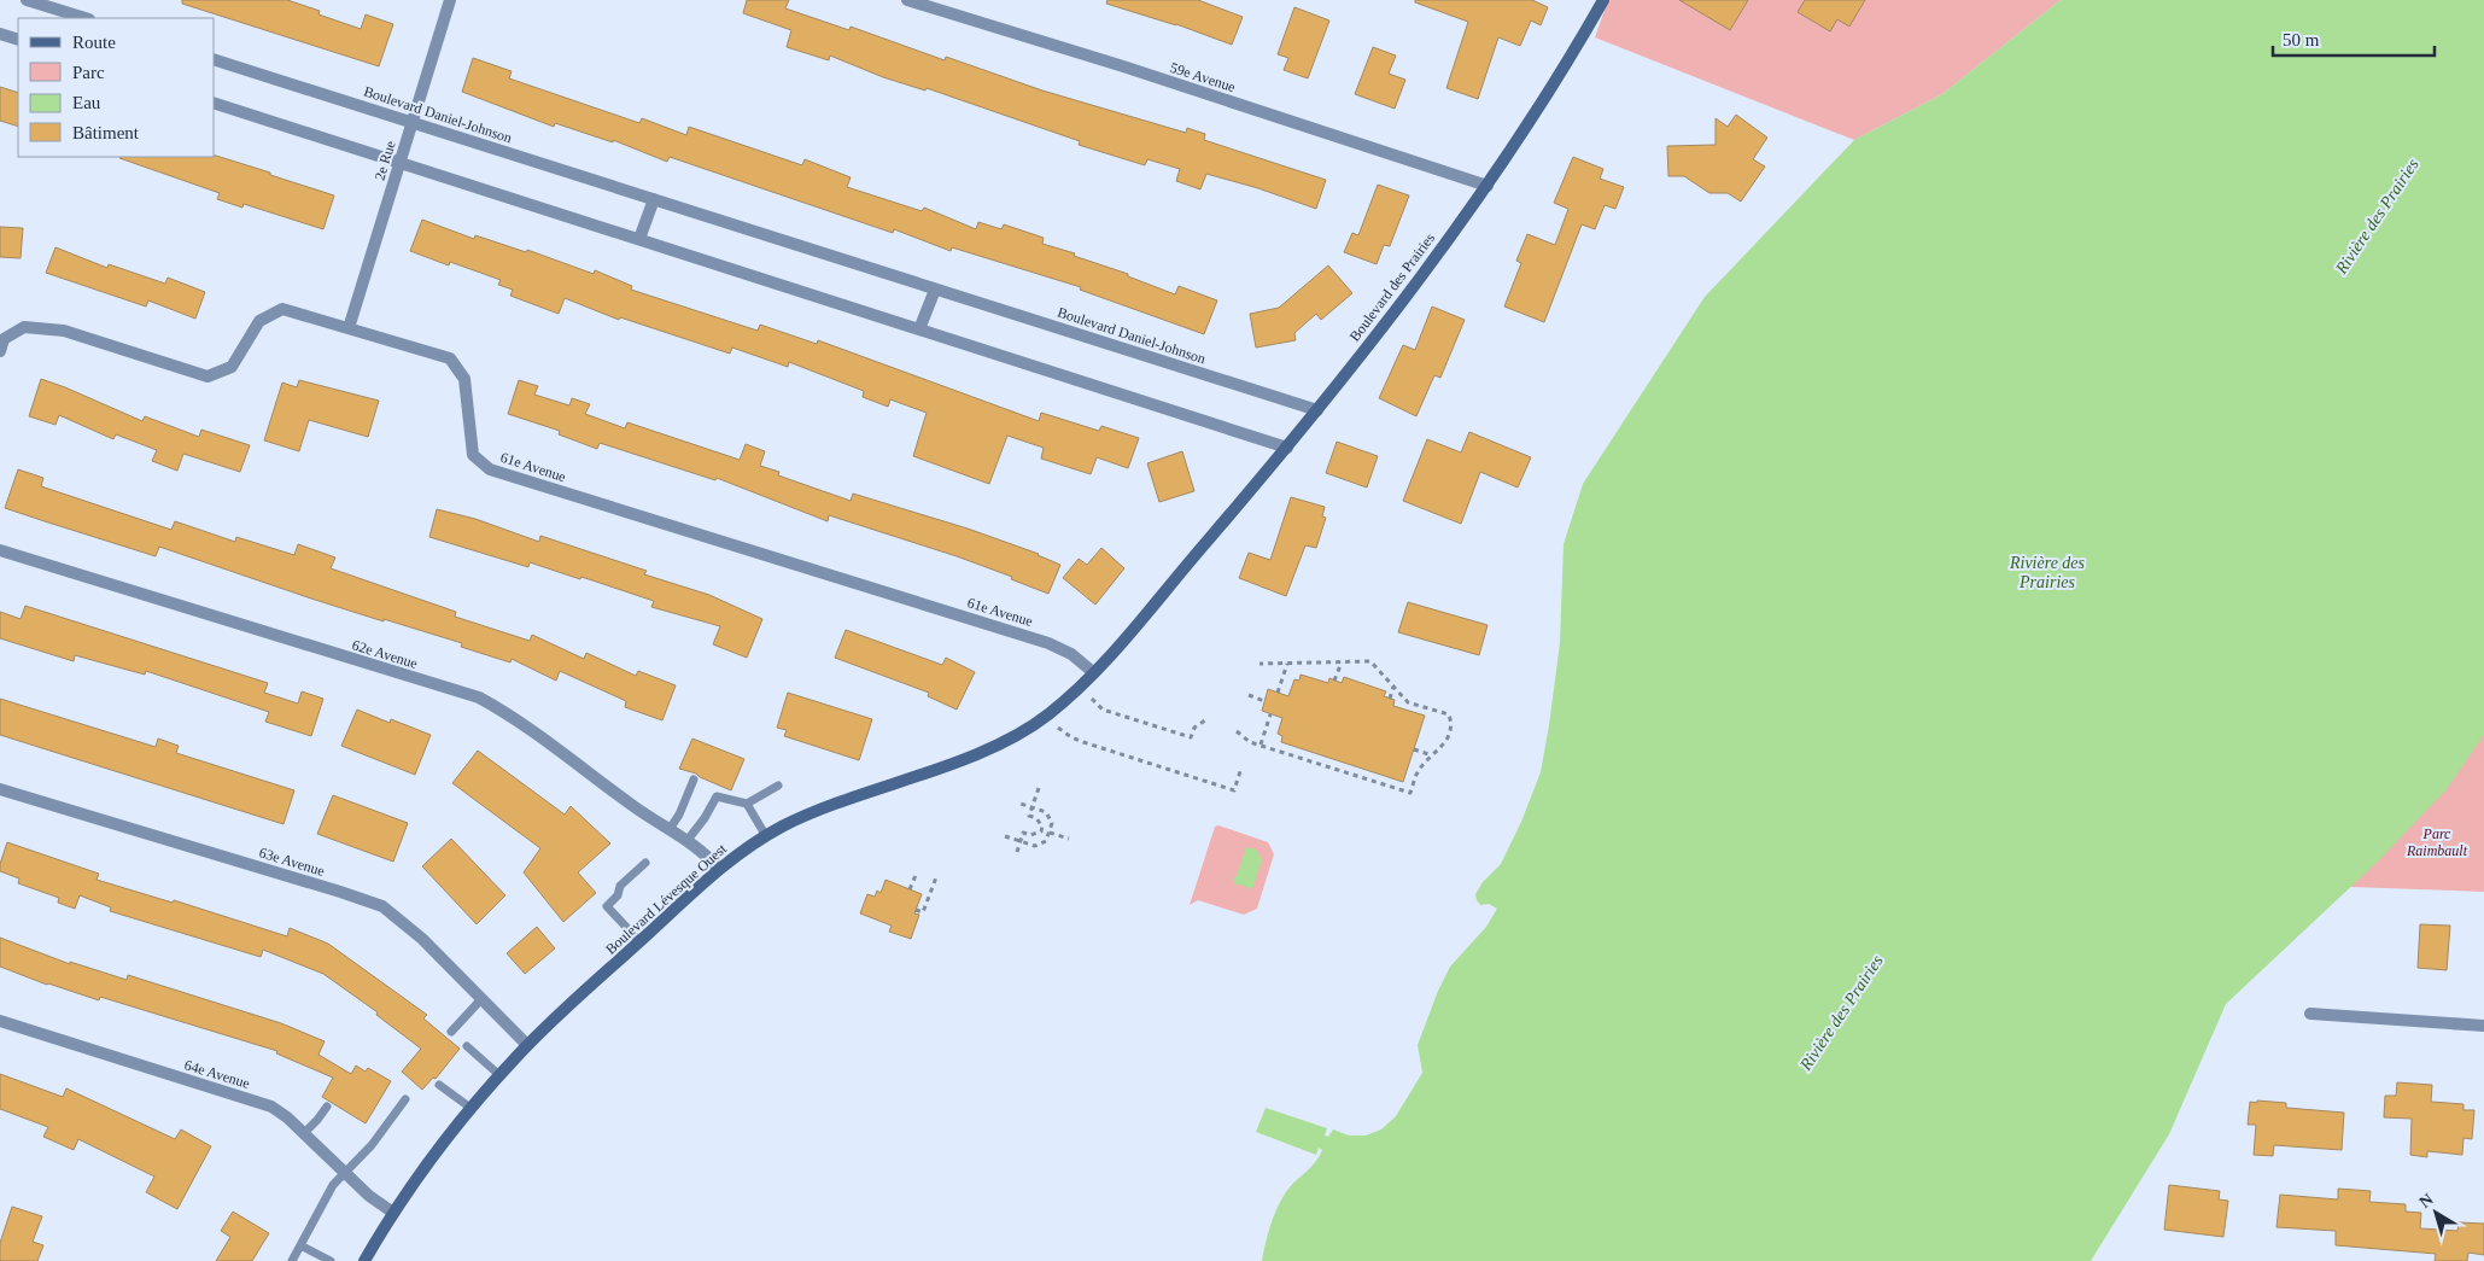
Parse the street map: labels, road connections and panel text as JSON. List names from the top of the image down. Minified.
{"streets":{"street":["59e Avenue","Boulevard Daniel-Johnson","2e Rue","Boulevard des Prairies","61e Avenue","62e Avenue","63e Avenue","Boulevard Lévesque Ouest","64e Avenue"]},"crossings":[["59e Avenue","Boulevard des Prairies"],["Boulevard Daniel-Johnson","2e Rue"],["Boulevard Daniel-Johnson","Boulevard des Prairies"],["2e Rue","61e Avenue"],["Boulevard des Prairies","Boulevard Lévesque Ouest"],["61e Avenue","Boulevard Lévesque Ouest"],["62e Avenue","Boulevard Lévesque Ouest"],["63e Avenue","Boulevard Lévesque Ouest"],["Boulevard Lévesque Ouest","64e Avenue"]],"water":["Rivière des Prairies"],"parks":["Parc Raimbault"],"legend":["Route","Parc","Eau","Bâtiment"],"scale_bar":"50 m","north":"top left"}
